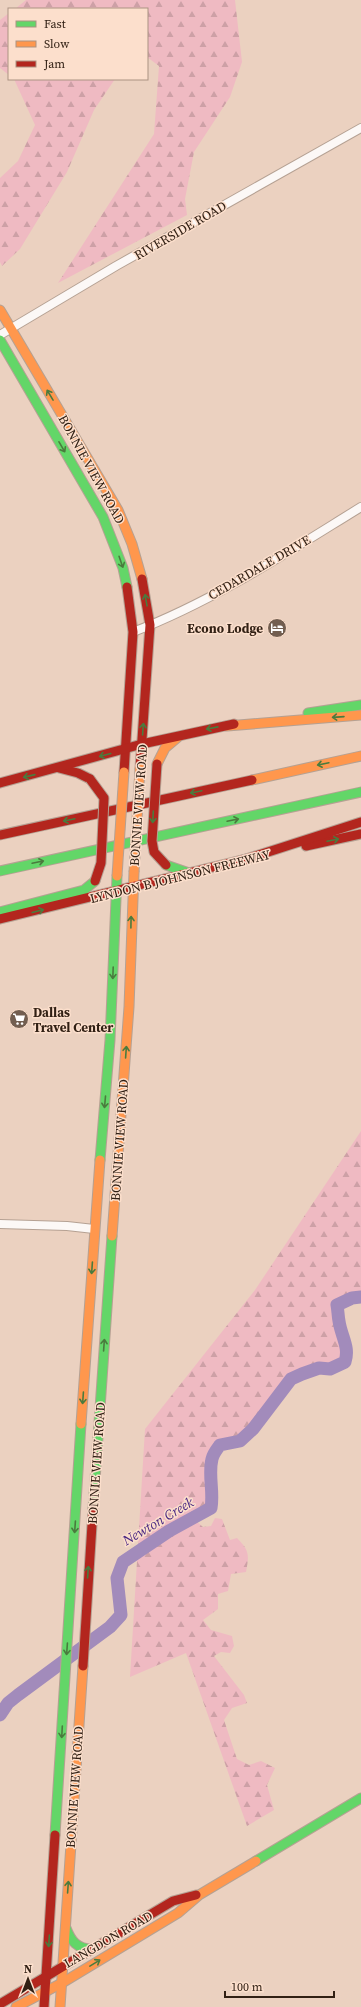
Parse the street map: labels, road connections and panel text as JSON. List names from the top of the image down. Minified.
{"streets":{"main road":["BONNIE VIEW ROAD","LYNDON B JOHNSON FREEWAY","LANGDON ROAD"],"street":["RIVERSIDE ROAD","CEDARDALE DRIVE"]},"crossings":[["RIVERSIDE ROAD","BONNIE VIEW ROAD"],["BONNIE VIEW ROAD","CEDARDALE DRIVE"],["BONNIE VIEW ROAD","LYNDON B JOHNSON FREEWAY"],["BONNIE VIEW ROAD","LANGDON ROAD"]],"water":["Newton Creek"],"places":{"hotel":["Econo Lodge"],"supermarket":["Dallas Travel Center"]},"legend":["Fast","Slow","Jam"],"scale_bar":"100 m","north":"top"}
